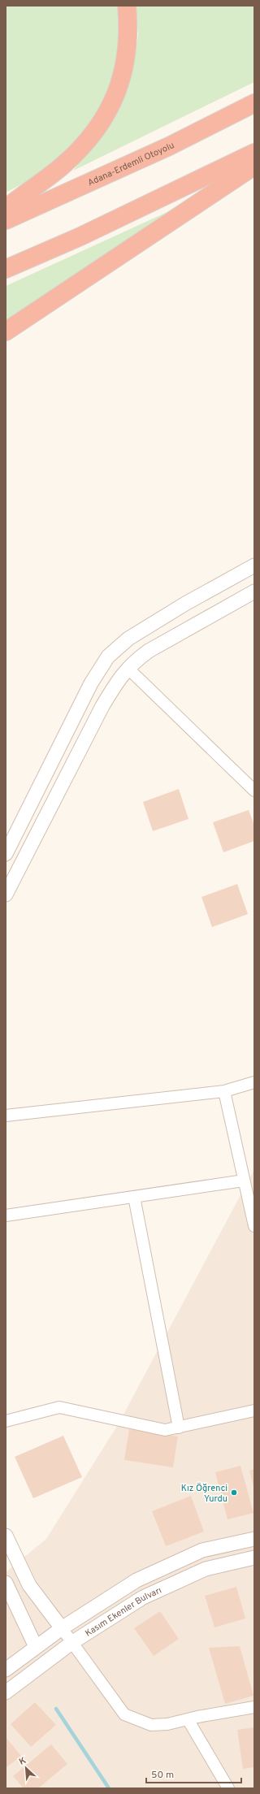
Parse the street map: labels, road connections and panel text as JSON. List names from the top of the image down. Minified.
{"streets":{"highway":["Adana-Erdemli Otoyolu"],"street":["Kasım Ekenler Bulvarı"]},"places":["Kız Öğrenci Yurdu"],"scale_bar":"50 m","north":"top left"}
